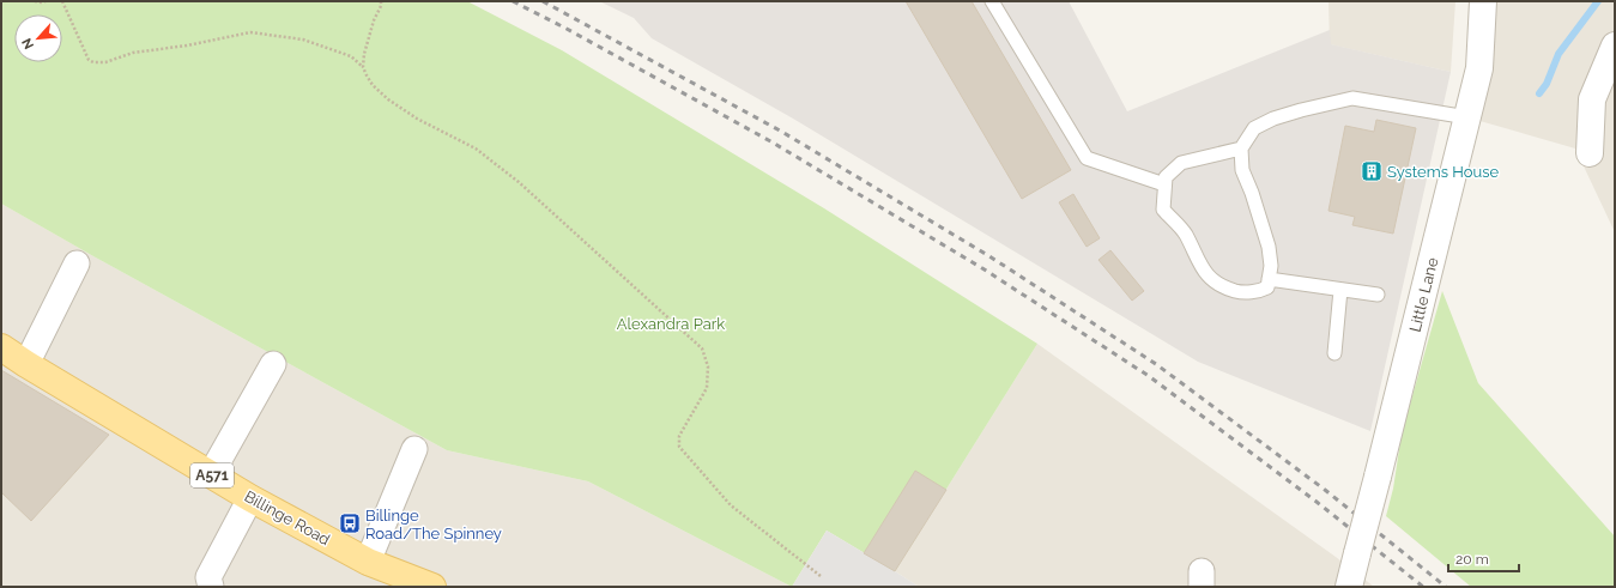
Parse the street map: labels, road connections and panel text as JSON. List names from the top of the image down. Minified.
{"streets":{"main road":["A571","Billinge Road"],"street":["Little Lane"]},"parks":["Alexandra Park"],"places":{"building":["Systems House"],"bus stop":["Billinge Road/The Spinney"]},"scale_bar":"20 m","north":"bottom left"}
